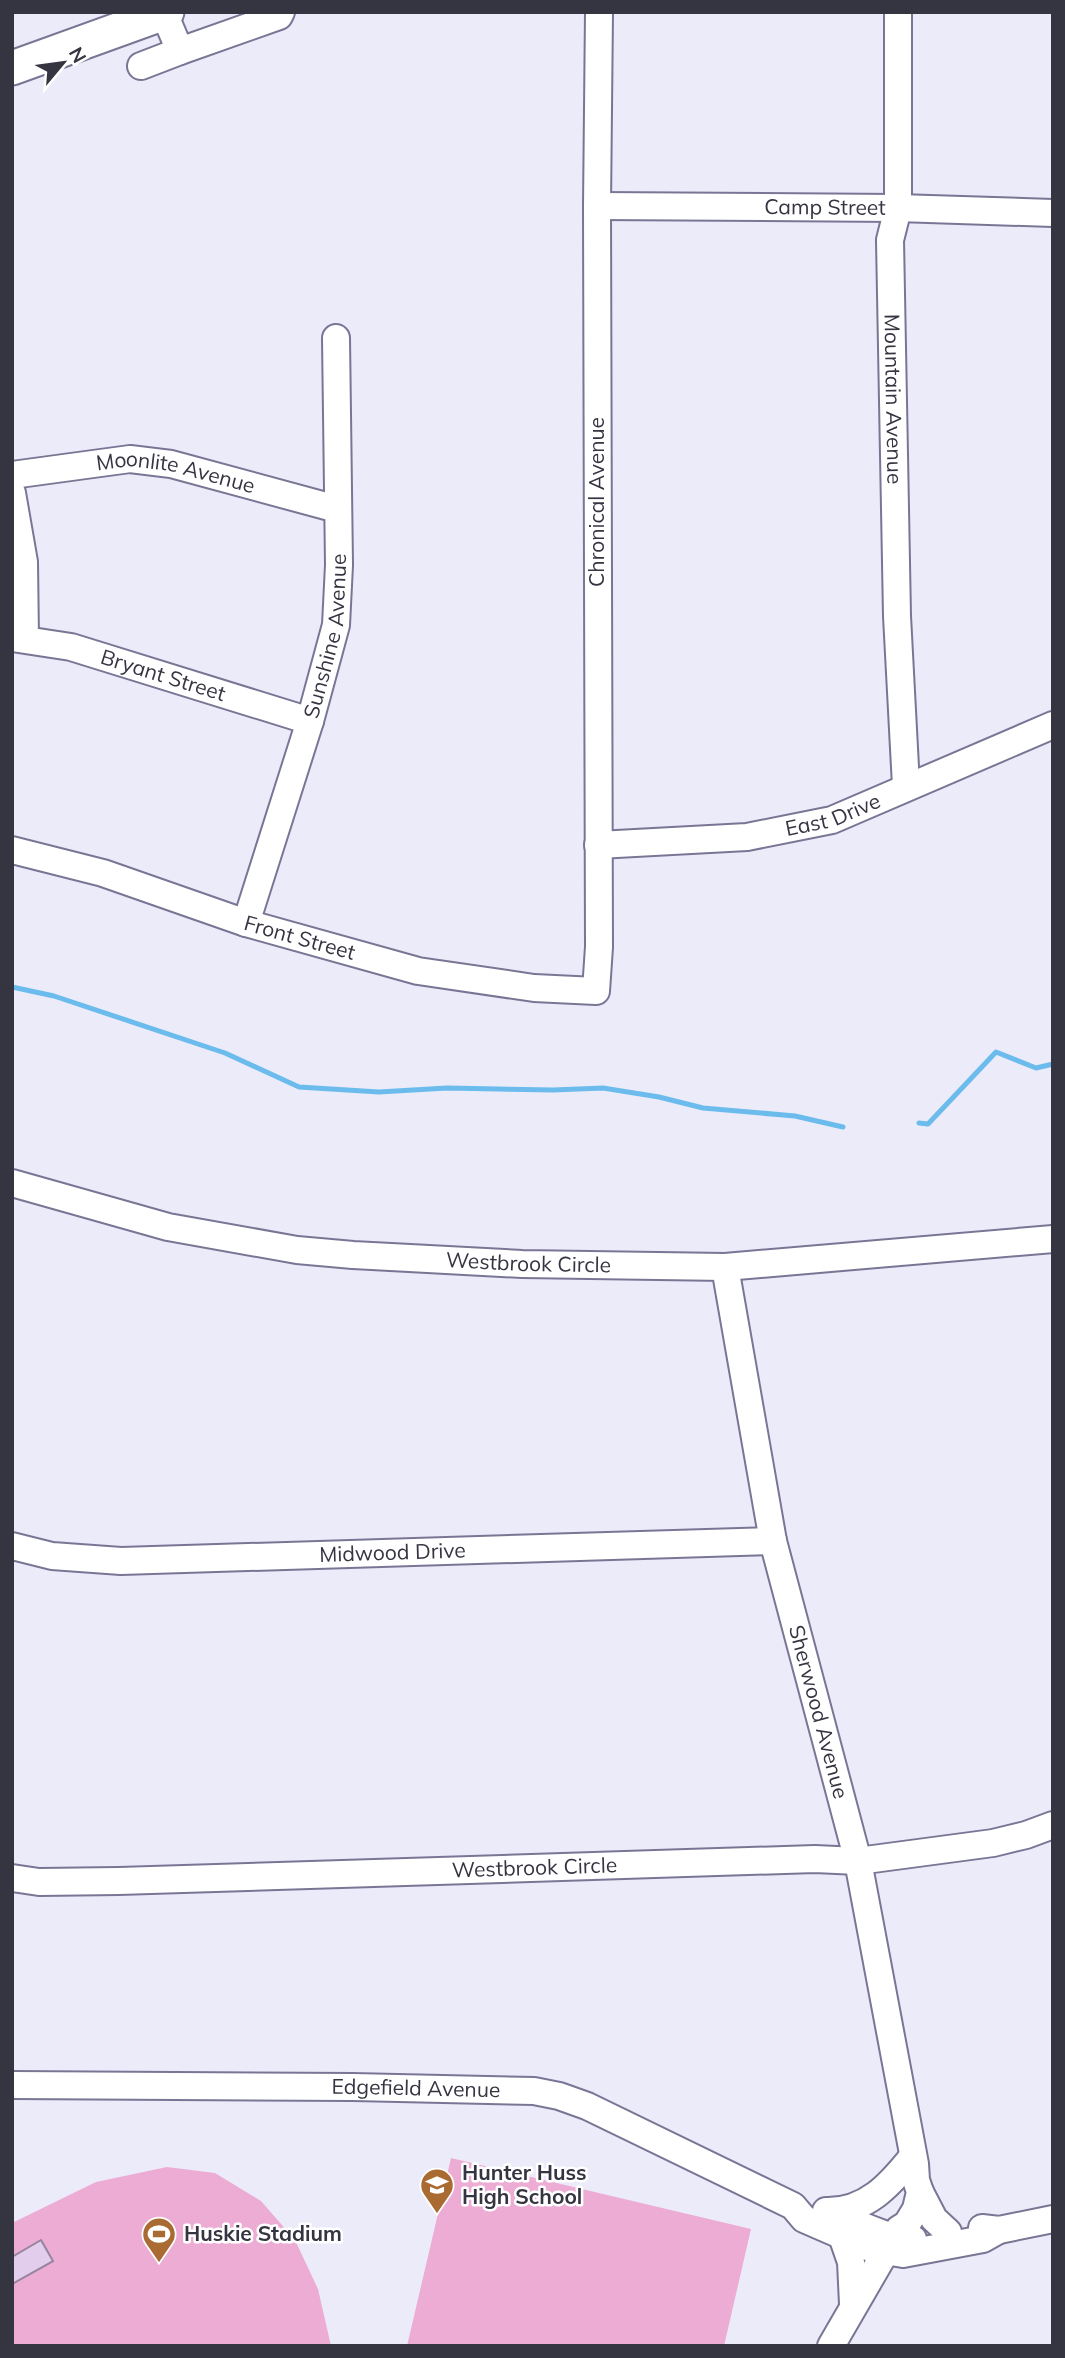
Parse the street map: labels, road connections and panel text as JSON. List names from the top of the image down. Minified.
{"streets":{"street":["Camp Street","Mountain Avenue","Moonlite Avenue","Chronical Avenue","Sunshine Avenue","Bryant Street","East Drive","Front Street","Westbrook Circle","Midwood Drive","Sherwood Avenue","Edgefield Avenue"]},"crossings":[["Camp Street","Mountain Avenue"],["Camp Street","Chronical Avenue"],["Mountain Avenue","East Drive"],["Moonlite Avenue","Sunshine Avenue"],["Chronical Avenue","East Drive"],["Chronical Avenue","Front Street"],["Sunshine Avenue","Bryant Street"],["Sunshine Avenue","Front Street"],["Westbrook Circle","Sherwood Avenue"],["Midwood Drive","Sherwood Avenue"],["Sherwood Avenue","Edgefield Avenue"]],"places":{"school or university":["Hunter Huss High School"],"sports":["Huskie Stadium"]},"north":"top right"}
